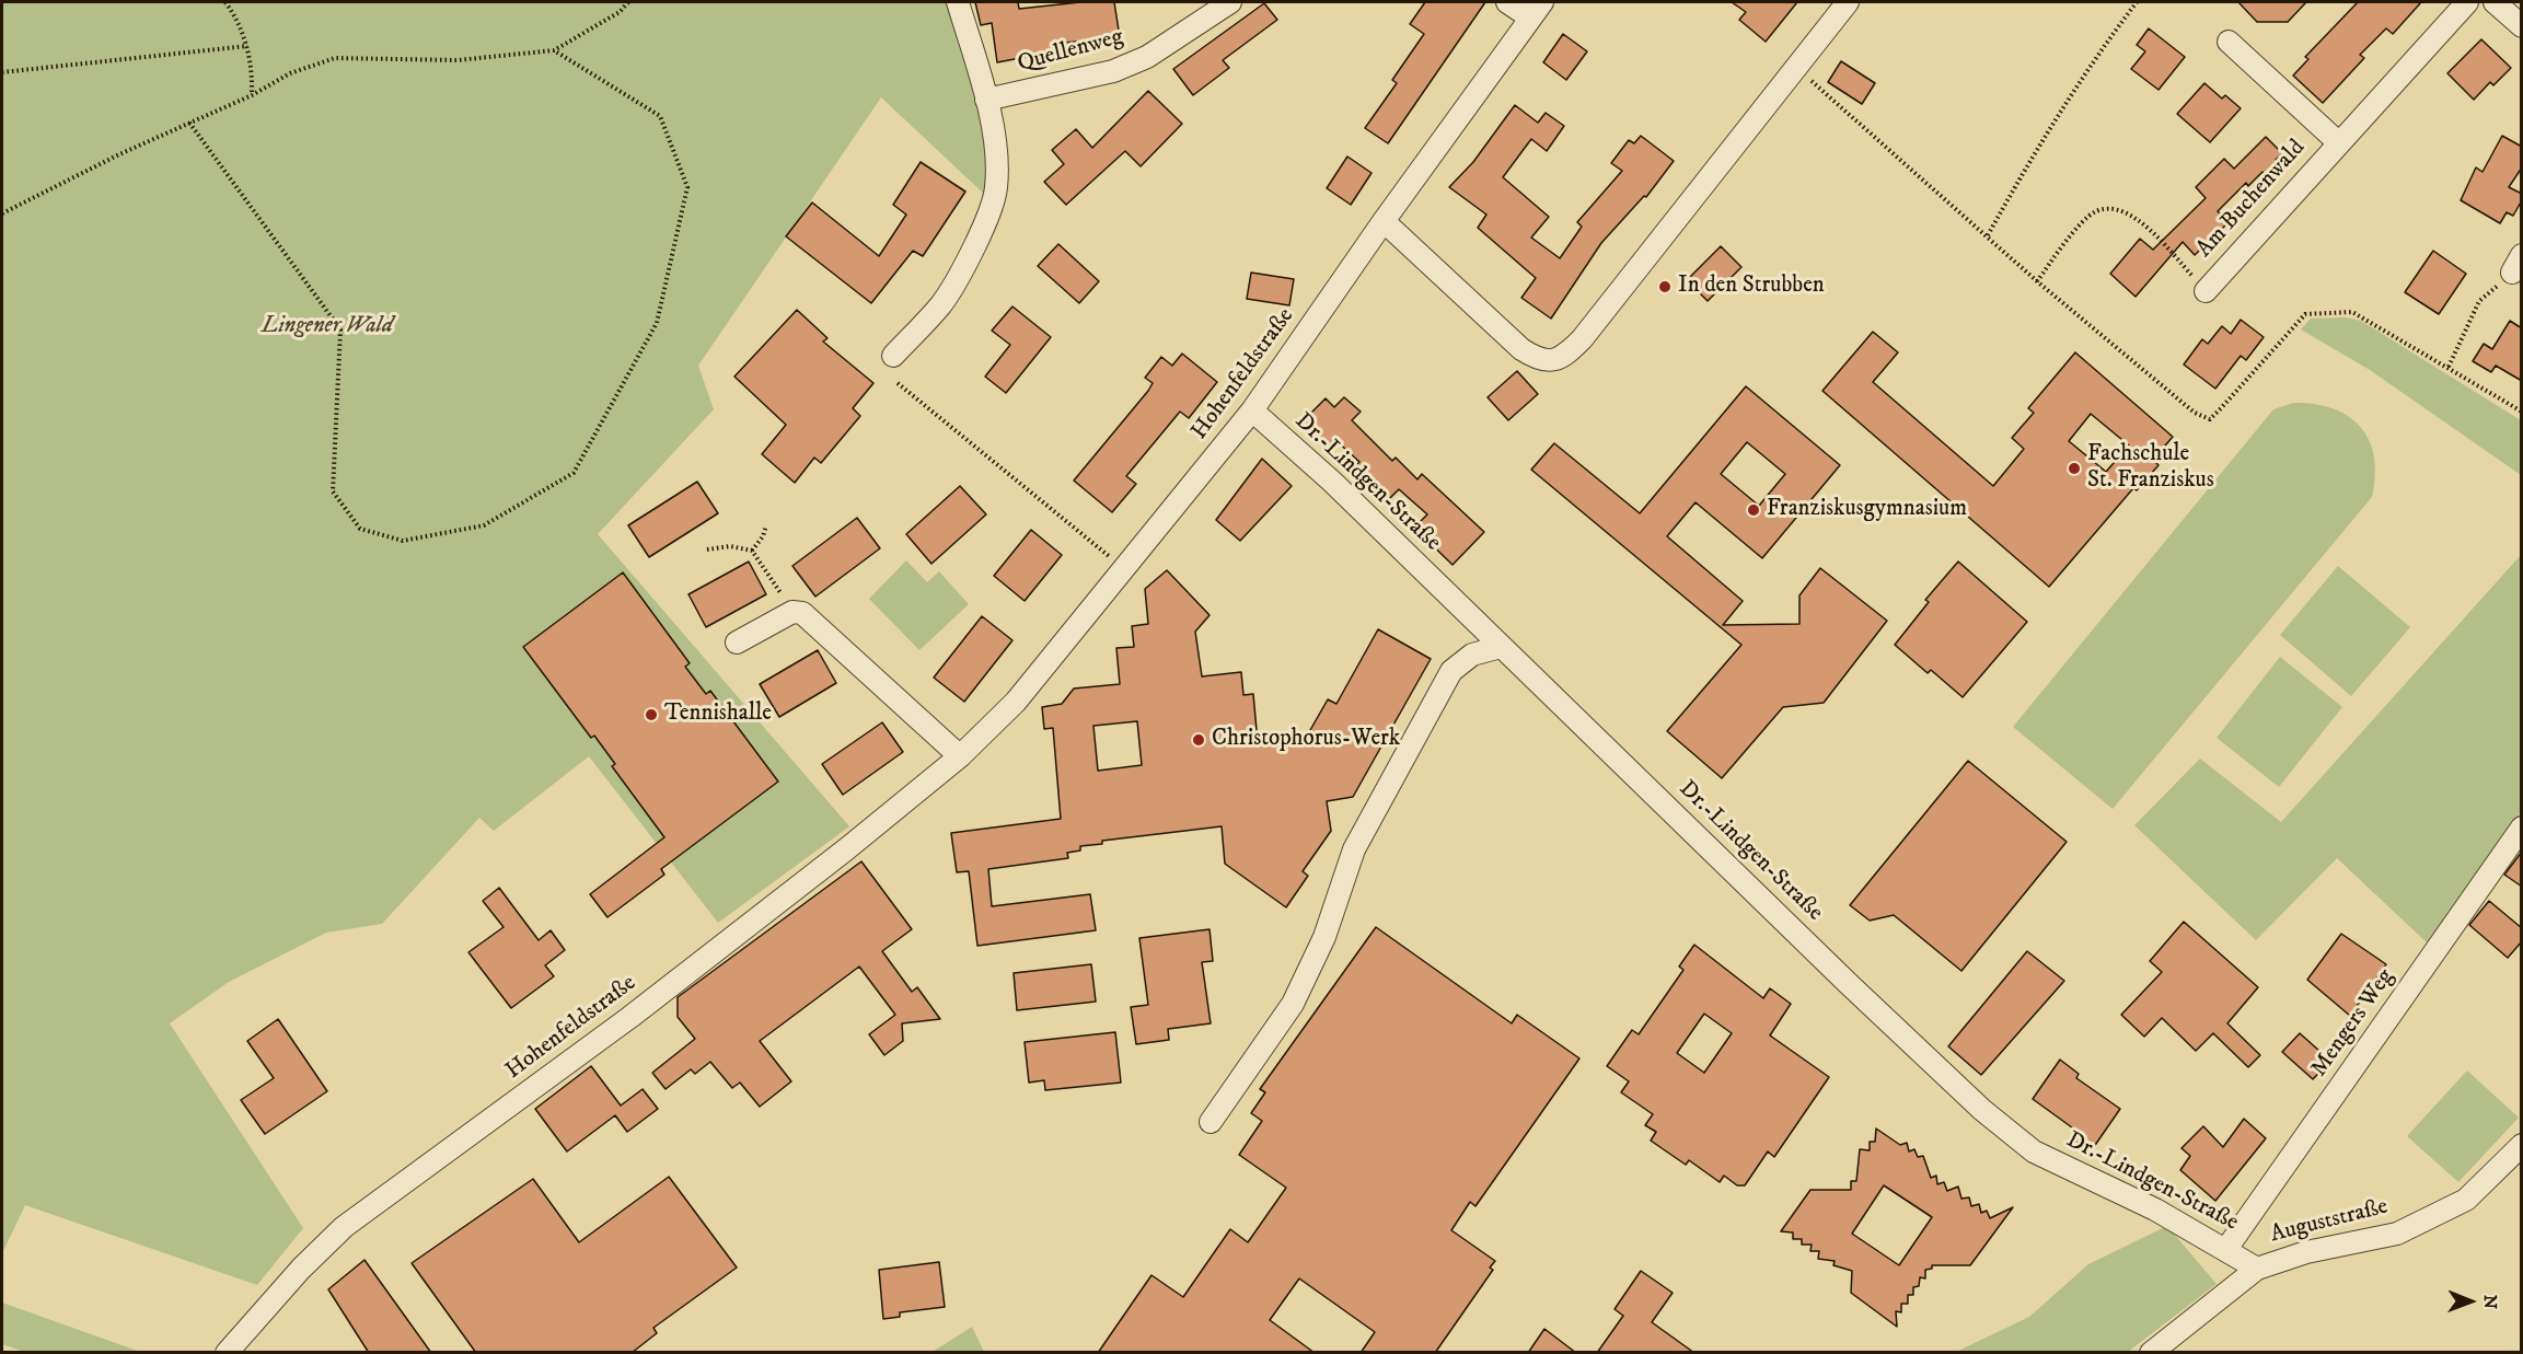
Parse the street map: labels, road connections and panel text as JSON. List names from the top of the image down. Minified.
{"streets":{"street":["Quellenweg","Am Buchenwald","Hohenfeldstraße","Dr.-Lindgen-Straße","Mengers Weg","Auguststraße"]},"crossings":[["Hohenfeldstraße","Dr.-Lindgen-Straße"],["Dr.-Lindgen-Straße","Mengers Weg"],["Dr.-Lindgen-Straße","Auguststraße"]],"parks":["Lingener Wald"],"places":["In den Strubben","Fachschule St. Franziskus","Franziskusgymnasium","Tennishalle","Christophorus-Werk"],"north":"right"}
